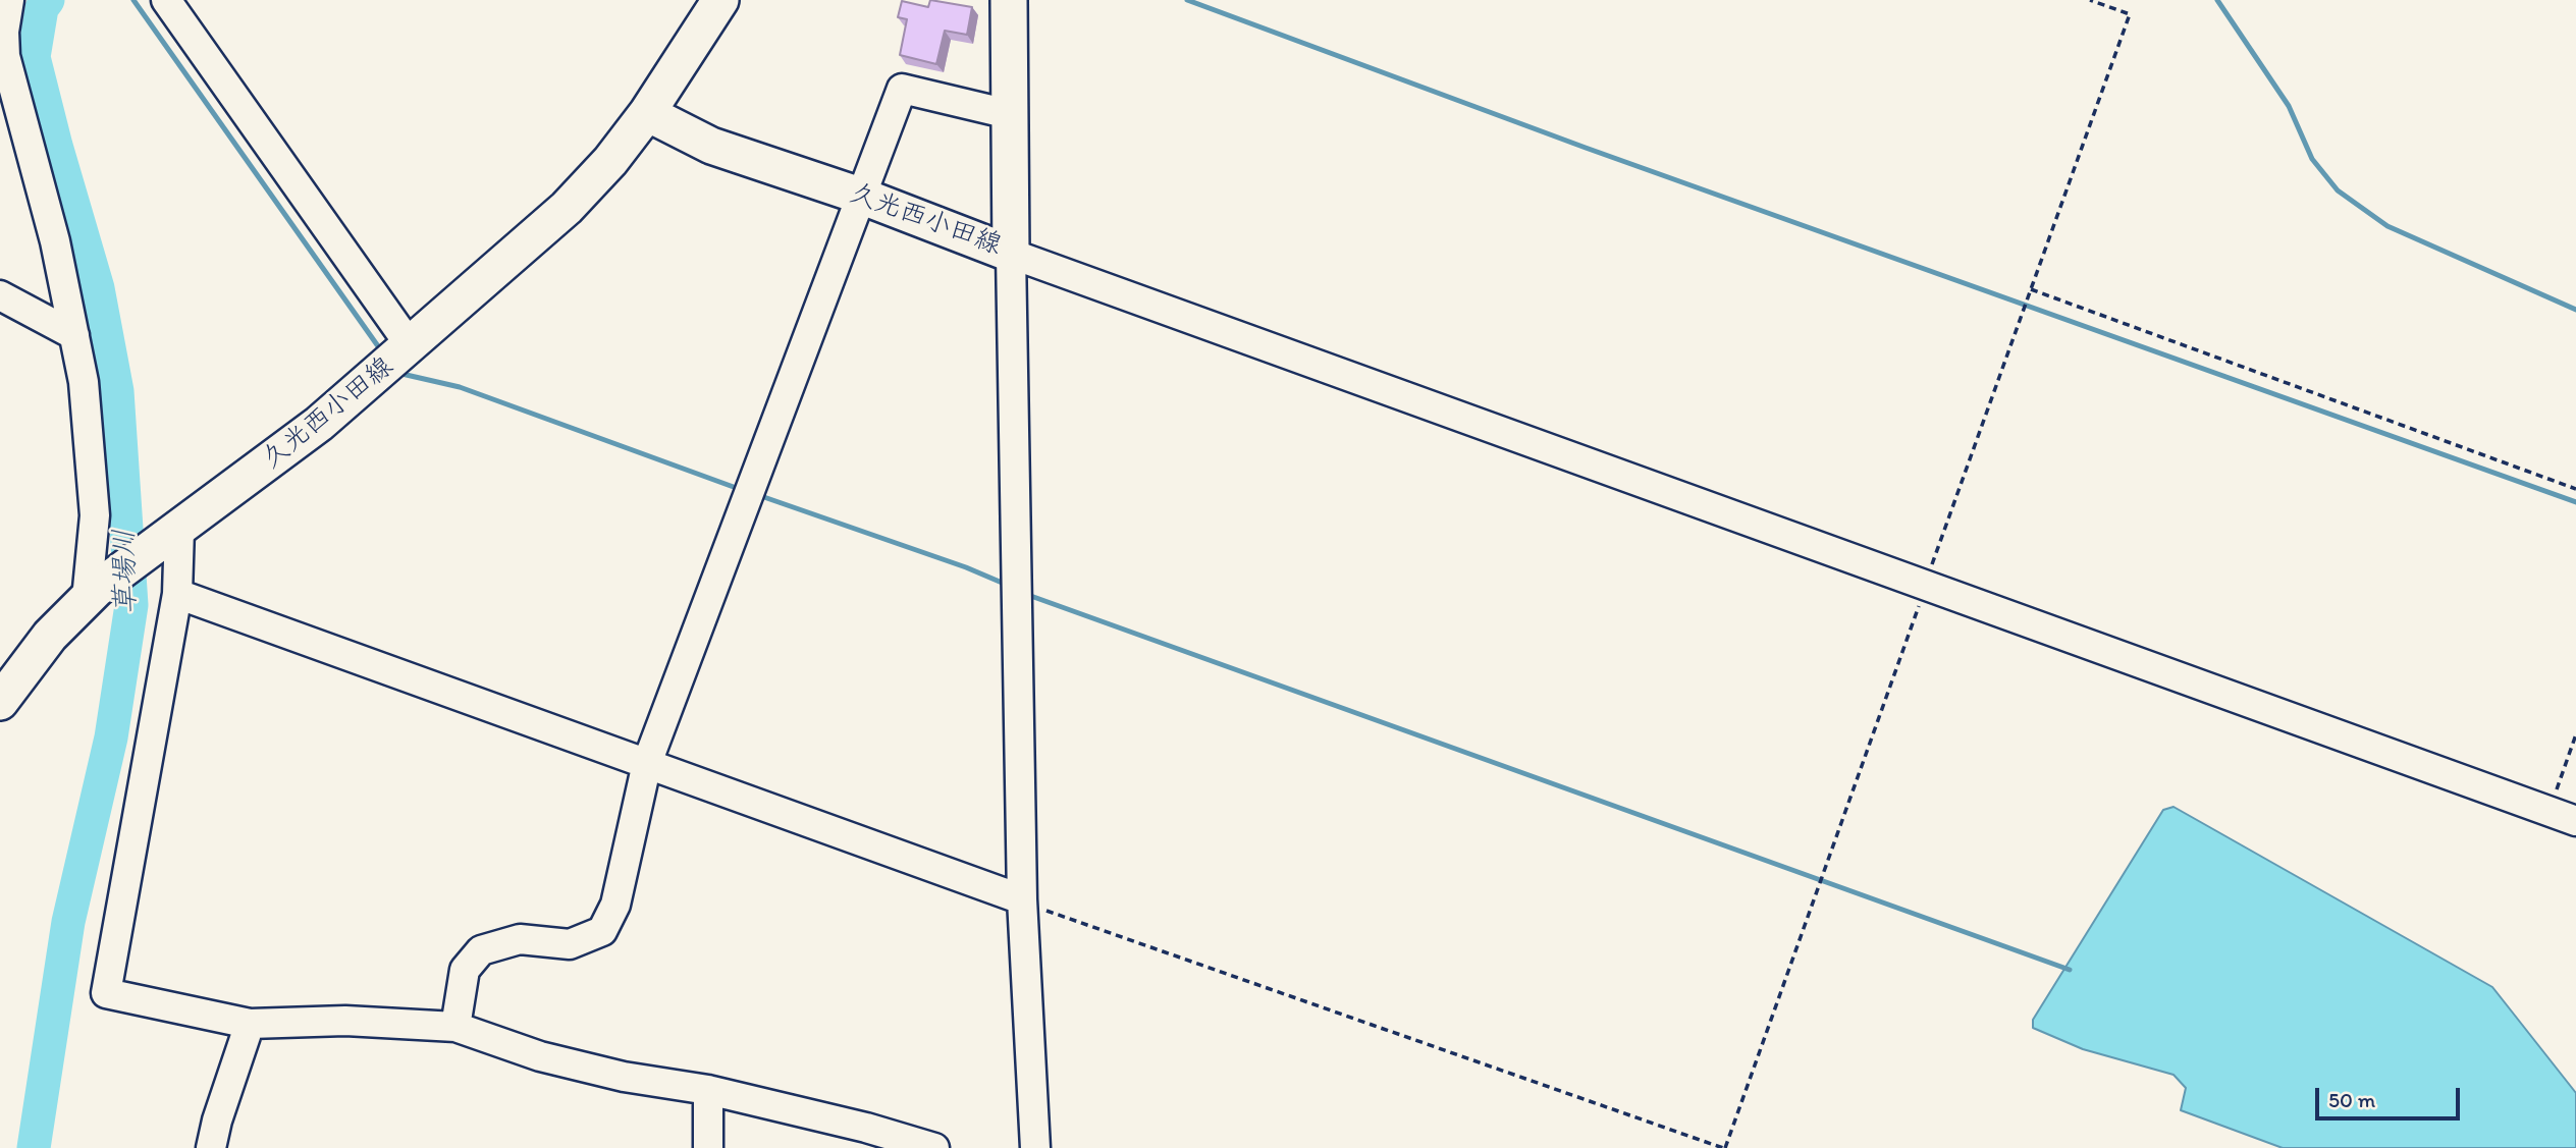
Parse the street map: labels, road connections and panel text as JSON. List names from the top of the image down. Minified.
{"streets":{"main road":["久光西小田線"]},"water":["草場川"],"scale_bar":"50 m"}
